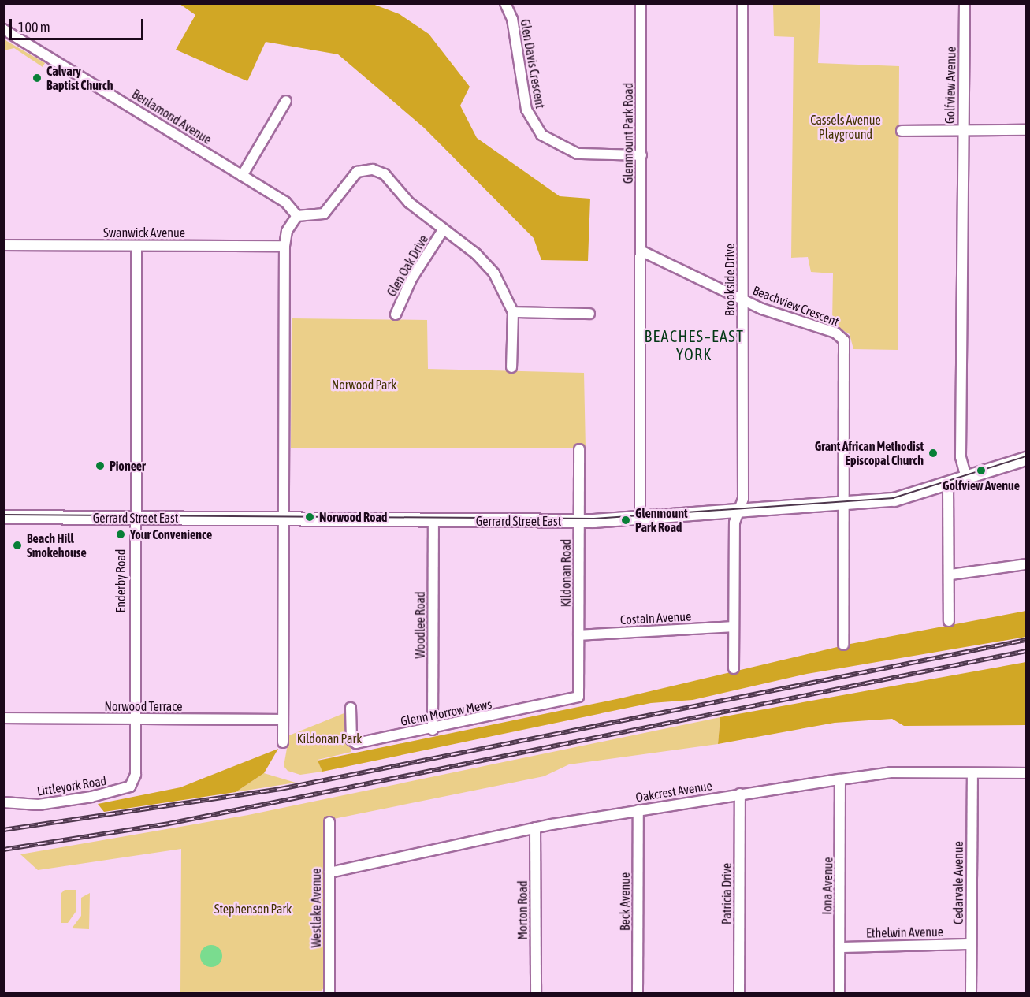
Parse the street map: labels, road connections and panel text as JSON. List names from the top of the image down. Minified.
{"streets":{"main road":["Gerrard Street East"],"street":["Glen Davis Crescent","Golfview Avenue","Benlamond Avenue","Glenmount Park Road","Swanwick Avenue","Glen Oak Drive","Brookside Drive","Beachview Crescent","Kildonan Road","Enderby Road","Costain Avenue","Woodlee Road","Norwood Terrace","Glenn Morrow Mews","Littleyork Road","Oakcrest Avenue","Cedarvale Avenue","Iona Avenue","Patricia Drive","Beck Avenue","Westlake Avenue","Morton Road","Ethelwin Avenue"]},"crossings":[["Glen Davis Crescent","Glenmount Park Road"],["Golfview Avenue","Gerrard Street East"],["Benlamond Avenue","Glen Oak Drive"],["Glenmount Park Road","Beachview Crescent"],["Glenmount Park Road","Gerrard Street East"],["Swanwick Avenue","Enderby Road"],["Brookside Drive","Beachview Crescent"],["Brookside Drive","Gerrard Street East"],["Brookside Drive","Costain Avenue"],["Beachview Crescent","Gerrard Street East"],["Gerrard Street East","Kildonan Road"],["Gerrard Street East","Enderby Road"],["Gerrard Street East","Woodlee Road"],["Kildonan Road","Costain Avenue"],["Kildonan Road","Glenn Morrow Mews"],["Enderby Road","Norwood Terrace"],["Enderby Road","Littleyork Road"],["Woodlee Road","Glenn Morrow Mews"],["Oakcrest Avenue","Cedarvale Avenue"],["Oakcrest Avenue","Iona Avenue"],["Oakcrest Avenue","Patricia Drive"],["Oakcrest Avenue","Beck Avenue"],["Oakcrest Avenue","Westlake Avenue"],["Oakcrest Avenue","Morton Road"],["Cedarvale Avenue","Ethelwin Avenue"],["Iona Avenue","Ethelwin Avenue"]],"districts":["BEACHES–EAST YORK"],"parks":["Cassels Avenue Playground","Norwood Park","Kildonan Park","Stephenson Park"],"places":["Calvary Baptist Church","Grant African Methodist Episcopal Church","Pioneer","Golfview Avenue","Norwood Road","Glenmount Park Road","Your Convenience","Beach Hill Smokehouse"],"scale_bar":"100 m"}
